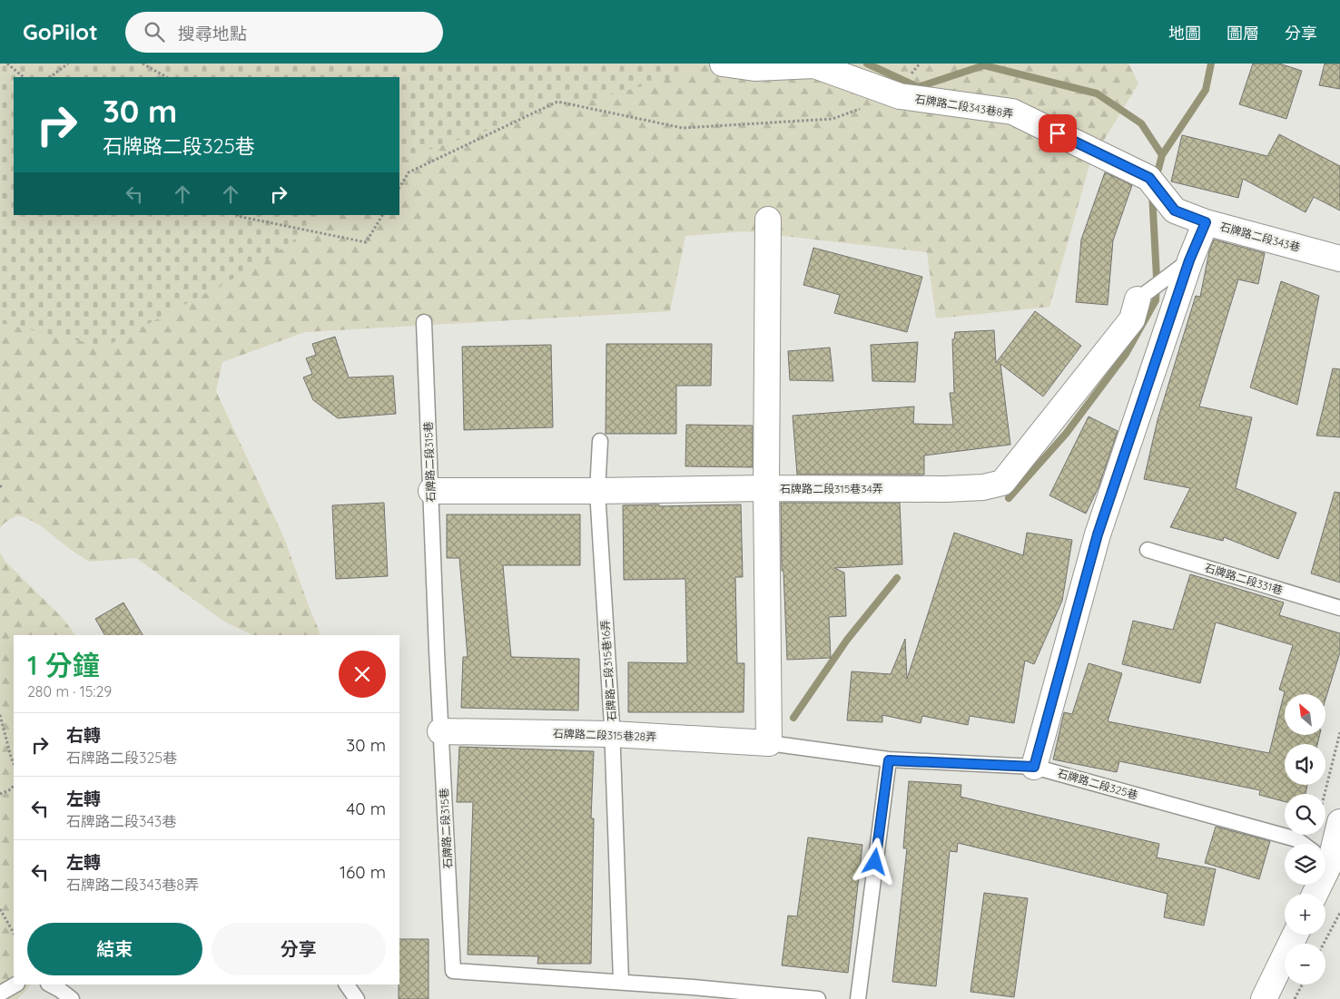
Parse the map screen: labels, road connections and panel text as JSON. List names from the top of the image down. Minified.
{"streets":{"street":["石牌路二段343巷8弄","石牌路二段343巷","石牌路二段315巷34弄","石牌路二段315巷28弄"],"lane":["石牌路二段315巷","石牌路二段331巷","石牌路二段315巷16弄","石牌路二段325巷"]},"crossings":[["石牌路二段343巷8弄","石牌路二段343巷"],["石牌路二段343巷","石牌路二段325巷"],["石牌路二段315巷","石牌路二段315巷34弄"],["石牌路二段315巷","石牌路二段315巷16弄"],["石牌路二段315巷","石牌路二段315巷28弄"],["石牌路二段315巷34弄","石牌路二段315巷16弄"],["石牌路二段315巷16弄","石牌路二段315巷28弄"],["石牌路二段315巷28弄","石牌路二段325巷"]],"north":"top left","page":{"header":"GoPilot","search":"搜尋地點","nav":["地圖","圖層","分享"],"turn":["30 m","石牌路二段325巷"],"heading":["1 分鐘","280 m · 15:29"],"map_buttons":["+","−"],"list":[{"name":"右轉","note":"石牌路二段325巷","value":"30 m"},{"name":"左轉","note":"石牌路二段343巷","value":"40 m"},{"name":"左轉","note":"石牌路二段343巷8弄","value":"160 m"}],"buttons":["結束","分享"]}}
